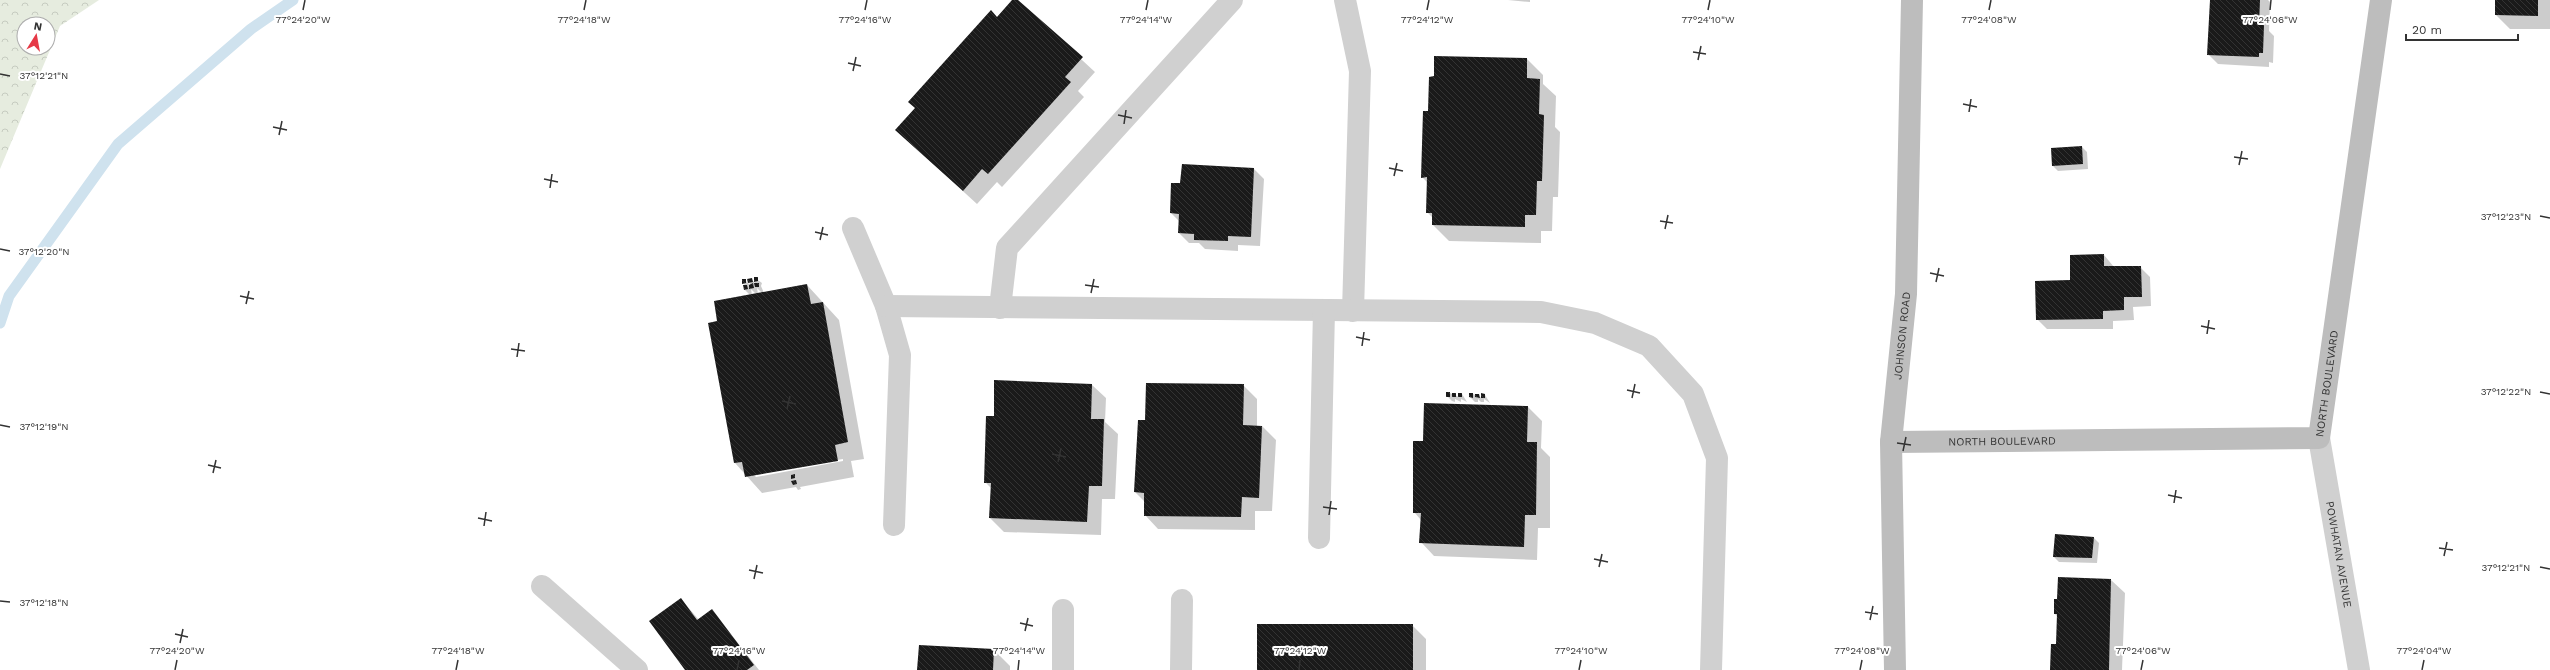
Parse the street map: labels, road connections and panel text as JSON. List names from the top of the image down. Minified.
{"streets":{"street":["JOHNSON ROAD","NORTH BOULEVARD","POWHATAN AVENUE"]},"crossings":[["JOHNSON ROAD","NORTH BOULEVARD"],["NORTH BOULEVARD","POWHATAN AVENUE"]],"scale_bar":"20 m","north":"top","coordinates":["77°24'20\"W","77°24'18\"W","77°24'16\"W","77°24'14\"W","77°24'12\"W","77°24'10\"W","77°24'08\"W","77°24'06\"W","37°12'21\"N","37°12'23\"N","37°12'20\"N","37°12'22\"N","37°12'19\"N","37°12'18\"N","77°24'04\"W"]}
